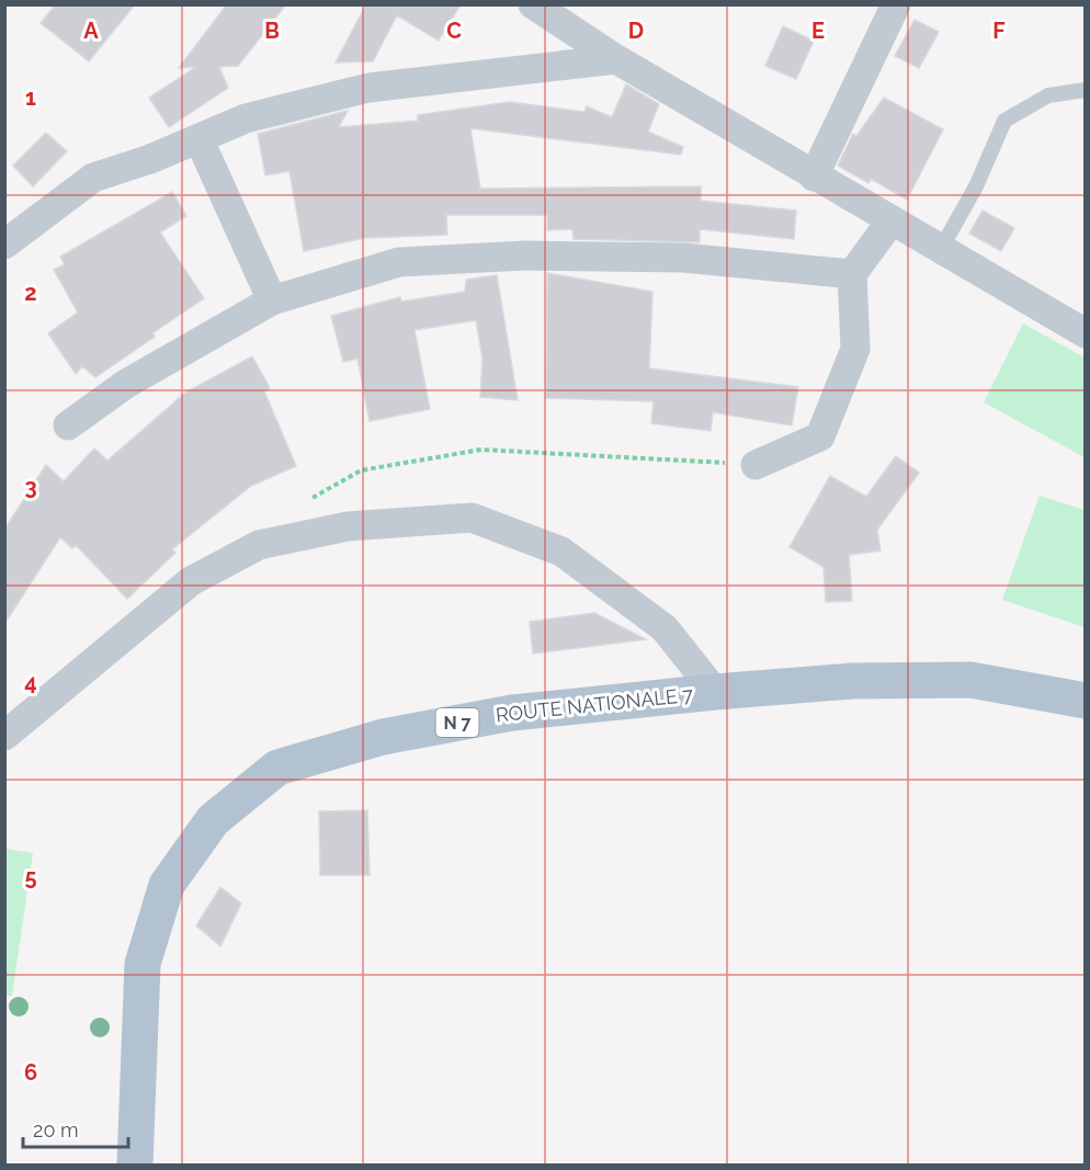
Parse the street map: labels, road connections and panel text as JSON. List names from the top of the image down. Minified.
{"streets":{"main road":["ROUTE NATIONALE 7","N 7"]},"scale_bar":"20 m","grid":{"columns":["A","B","C","D","E","F"],"rows":["1","2","3","4","5","6"]}}
